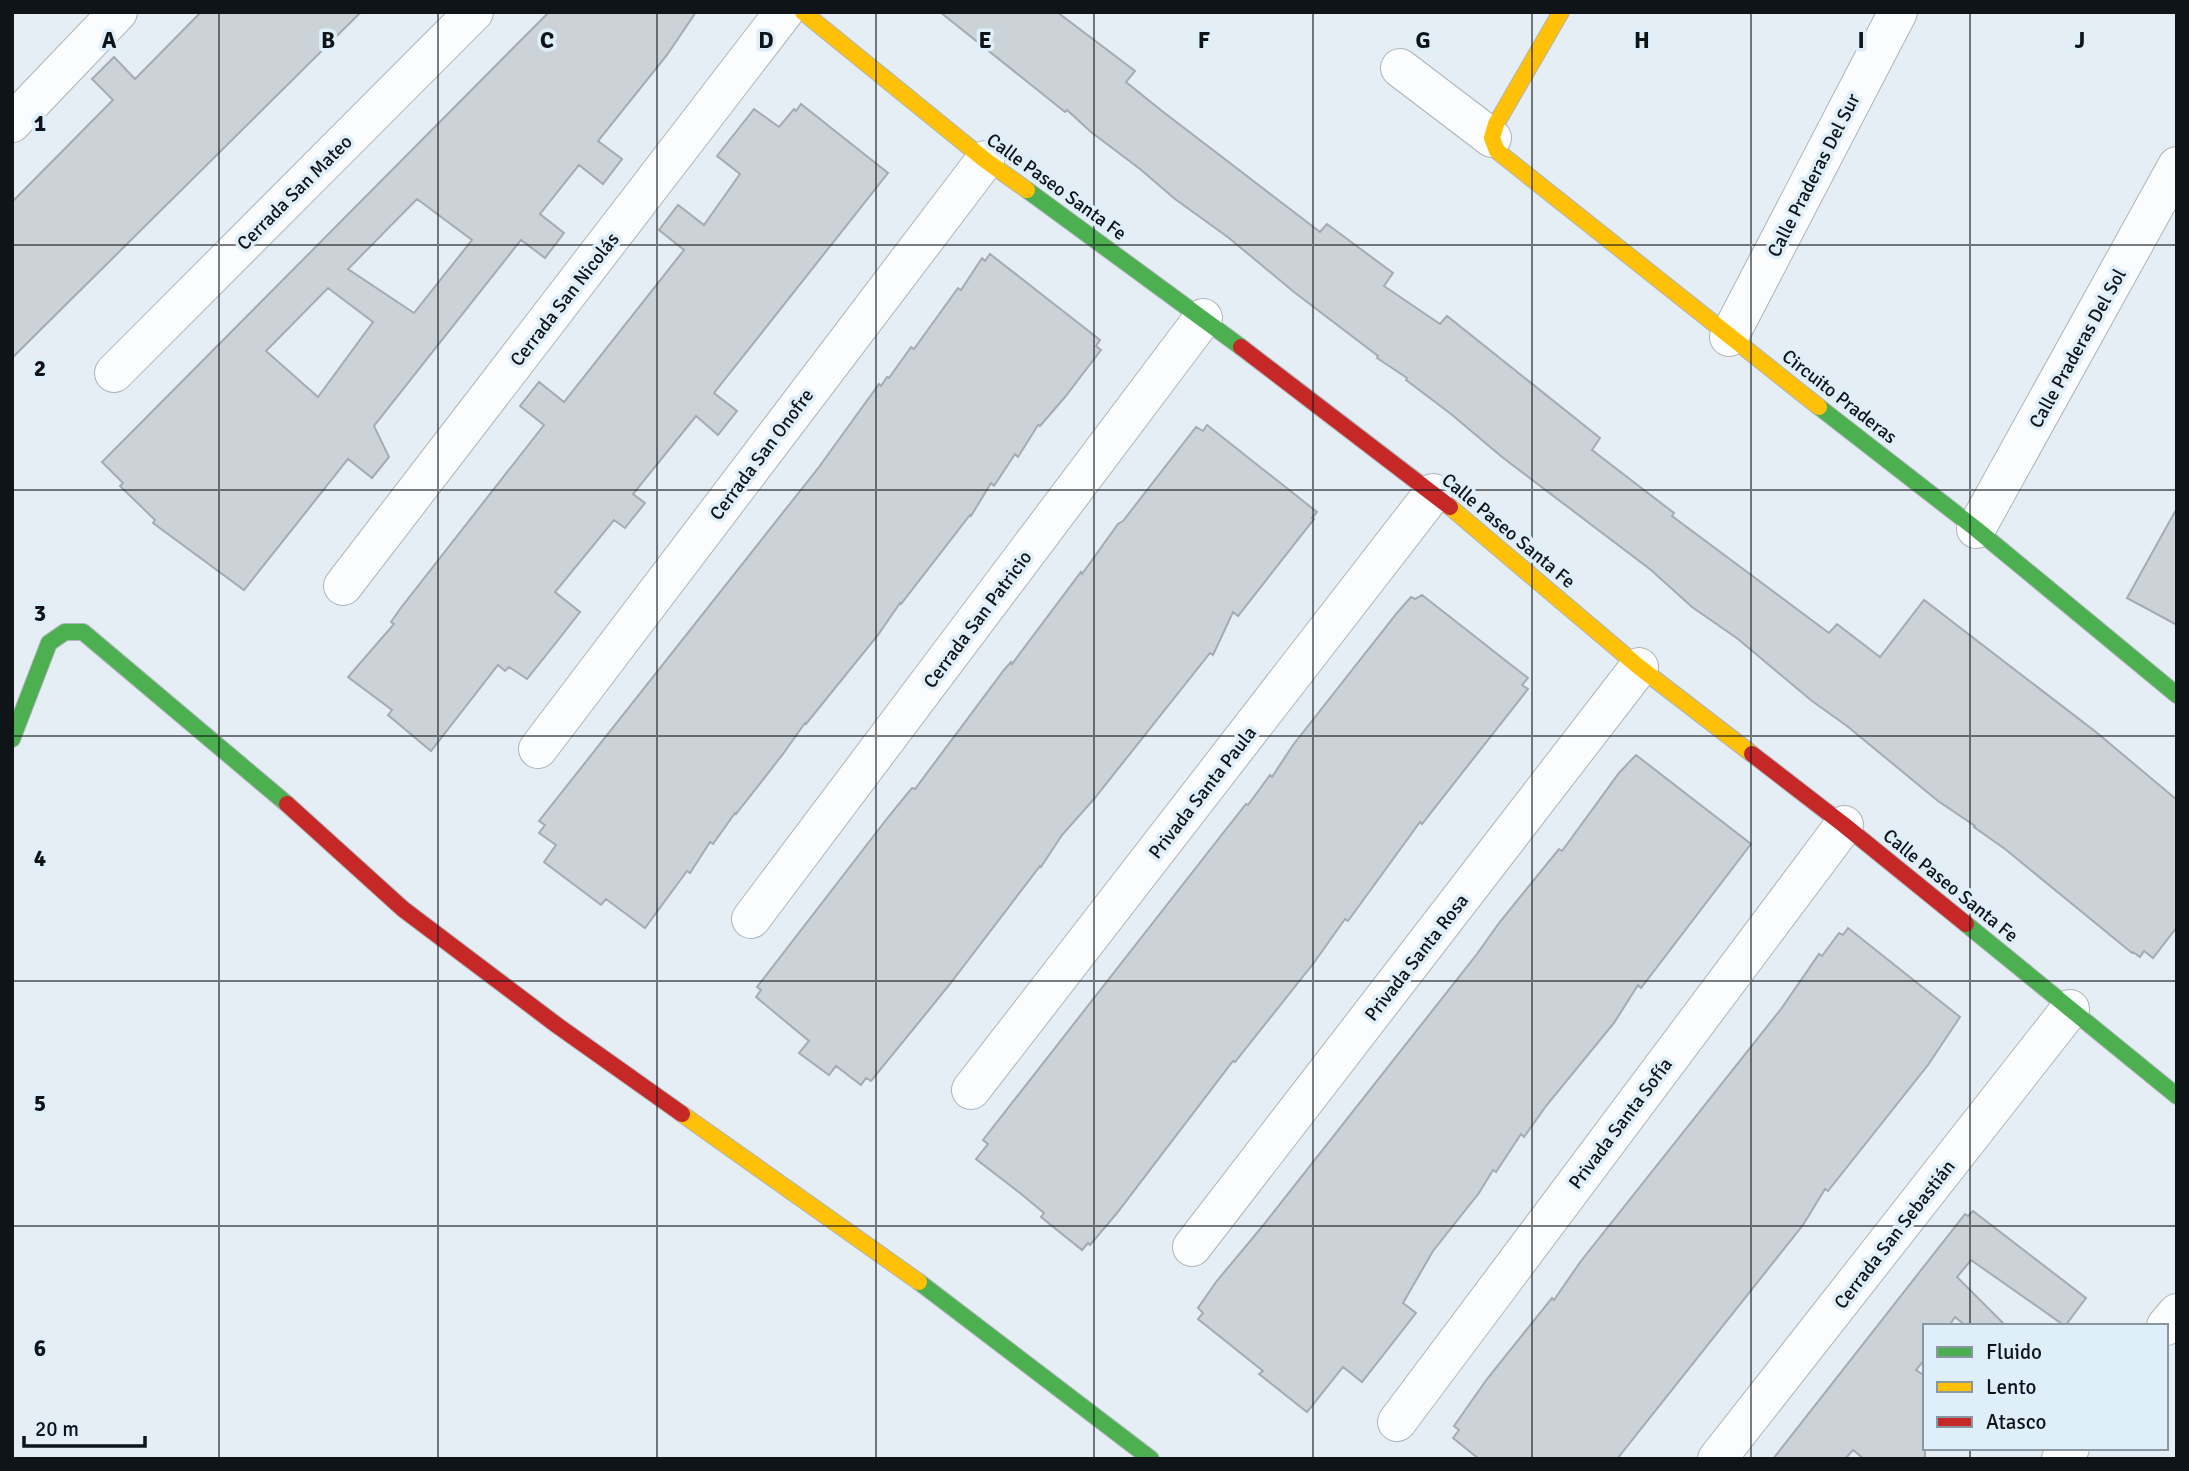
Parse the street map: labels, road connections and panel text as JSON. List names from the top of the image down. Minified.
{"streets":{"street":["Calle Praderas Del Sur","Calle Paseo Santa Fe","Cerrada San Mateo","Cerrada San Nicolás","Calle Praderas Del Sol","Circuito Praderas","Cerrada San Onofre","Cerrada San Patricio","Privada Santa Paula","Privada Santa Rosa","Privada Santa Sofía","Cerrada San Sebastián"]},"crossings":[["Calle Praderas Del Sur","Circuito Praderas"],["Calle Paseo Santa Fe","Cerrada San Onofre"],["Calle Paseo Santa Fe","Cerrada San Patricio"],["Calle Paseo Santa Fe","Privada Santa Paula"],["Calle Paseo Santa Fe","Privada Santa Rosa"],["Calle Paseo Santa Fe","Privada Santa Sofía"],["Calle Paseo Santa Fe","Cerrada San Sebastián"],["Calle Praderas Del Sol","Circuito Praderas"]],"legend":["Fluido","Lento","Atasco"],"scale_bar":"20 m","grid":{"columns":["A","B","C","D","E","F","G","H","I","J"],"rows":["1","2","3","4","5","6"]}}
